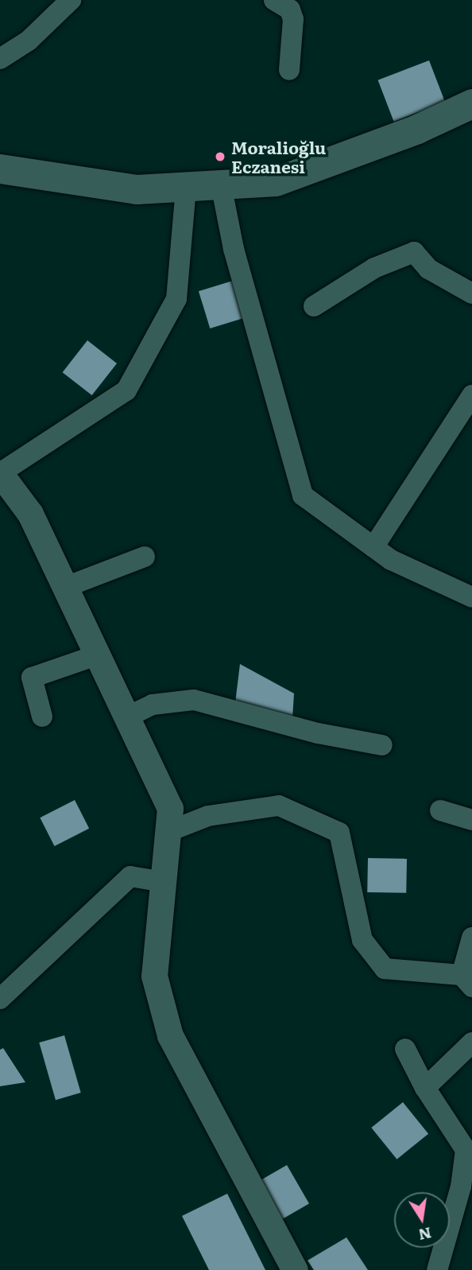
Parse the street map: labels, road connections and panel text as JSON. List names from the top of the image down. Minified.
{"places":["Moralioğlu Eczanesi"],"north":"bottom"}
